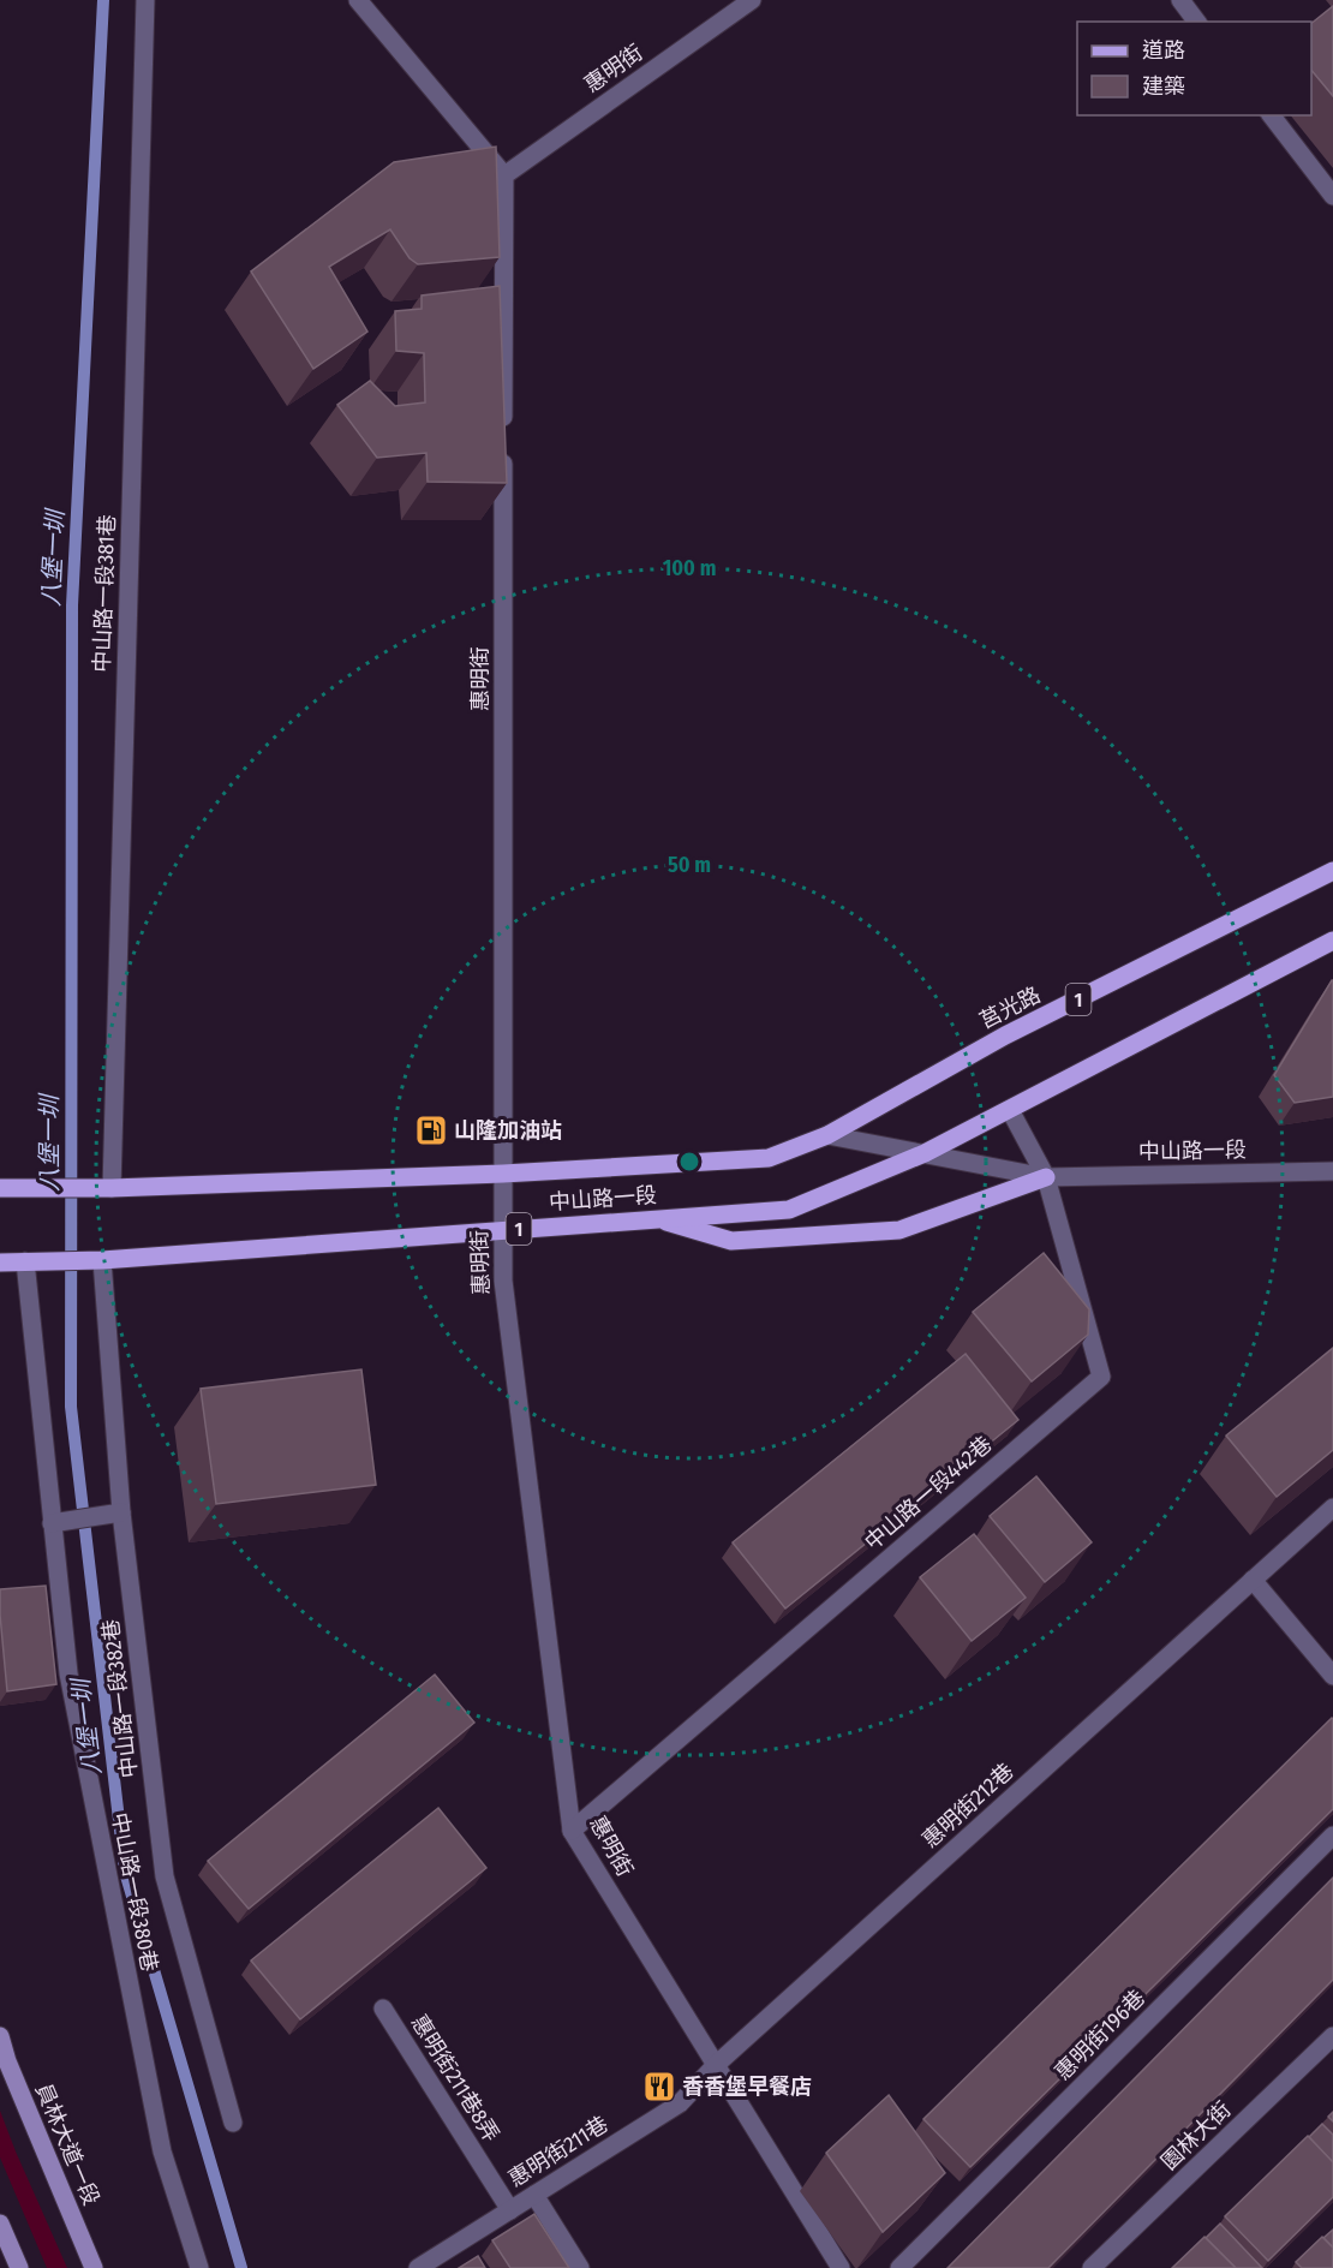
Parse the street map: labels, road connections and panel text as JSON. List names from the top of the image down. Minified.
{"streets":{"main road":["1","莒光路","中山路一段","員林大道一段"],"street":["惠明街","中山路一段381巷","中山路一段442巷","中山路一段382巷","惠明街212巷","中山路一段380巷","惠明街196巷","惠明街211巷8弄","園林大街","惠明街211巷"]},"crossings":[["惠明街","中山路一段"],["惠明街","中山路一段442巷"],["惠明街","惠明街212巷"],["惠明街","惠明街211巷"],["中山路一段381巷","1"],["中山路一段381巷","中山路一段"],["1","中山路一段"],["1","中山路一段442巷"],["1","中山路一段382巷"],["1","中山路一段380巷"],["莒光路","中山路一段"],["中山路一段","中山路一段442巷"],["中山路一段","中山路一段382巷"],["惠明街212巷","惠明街211巷"],["惠明街211巷8弄","惠明街211巷"]],"water":["八堡一圳"],"places":{"fuel station":["山隆加油站"],"restaurant":["香香堡早餐店"]},"legend":["道路","建築"],"rings":["100 m","50 m"]}
